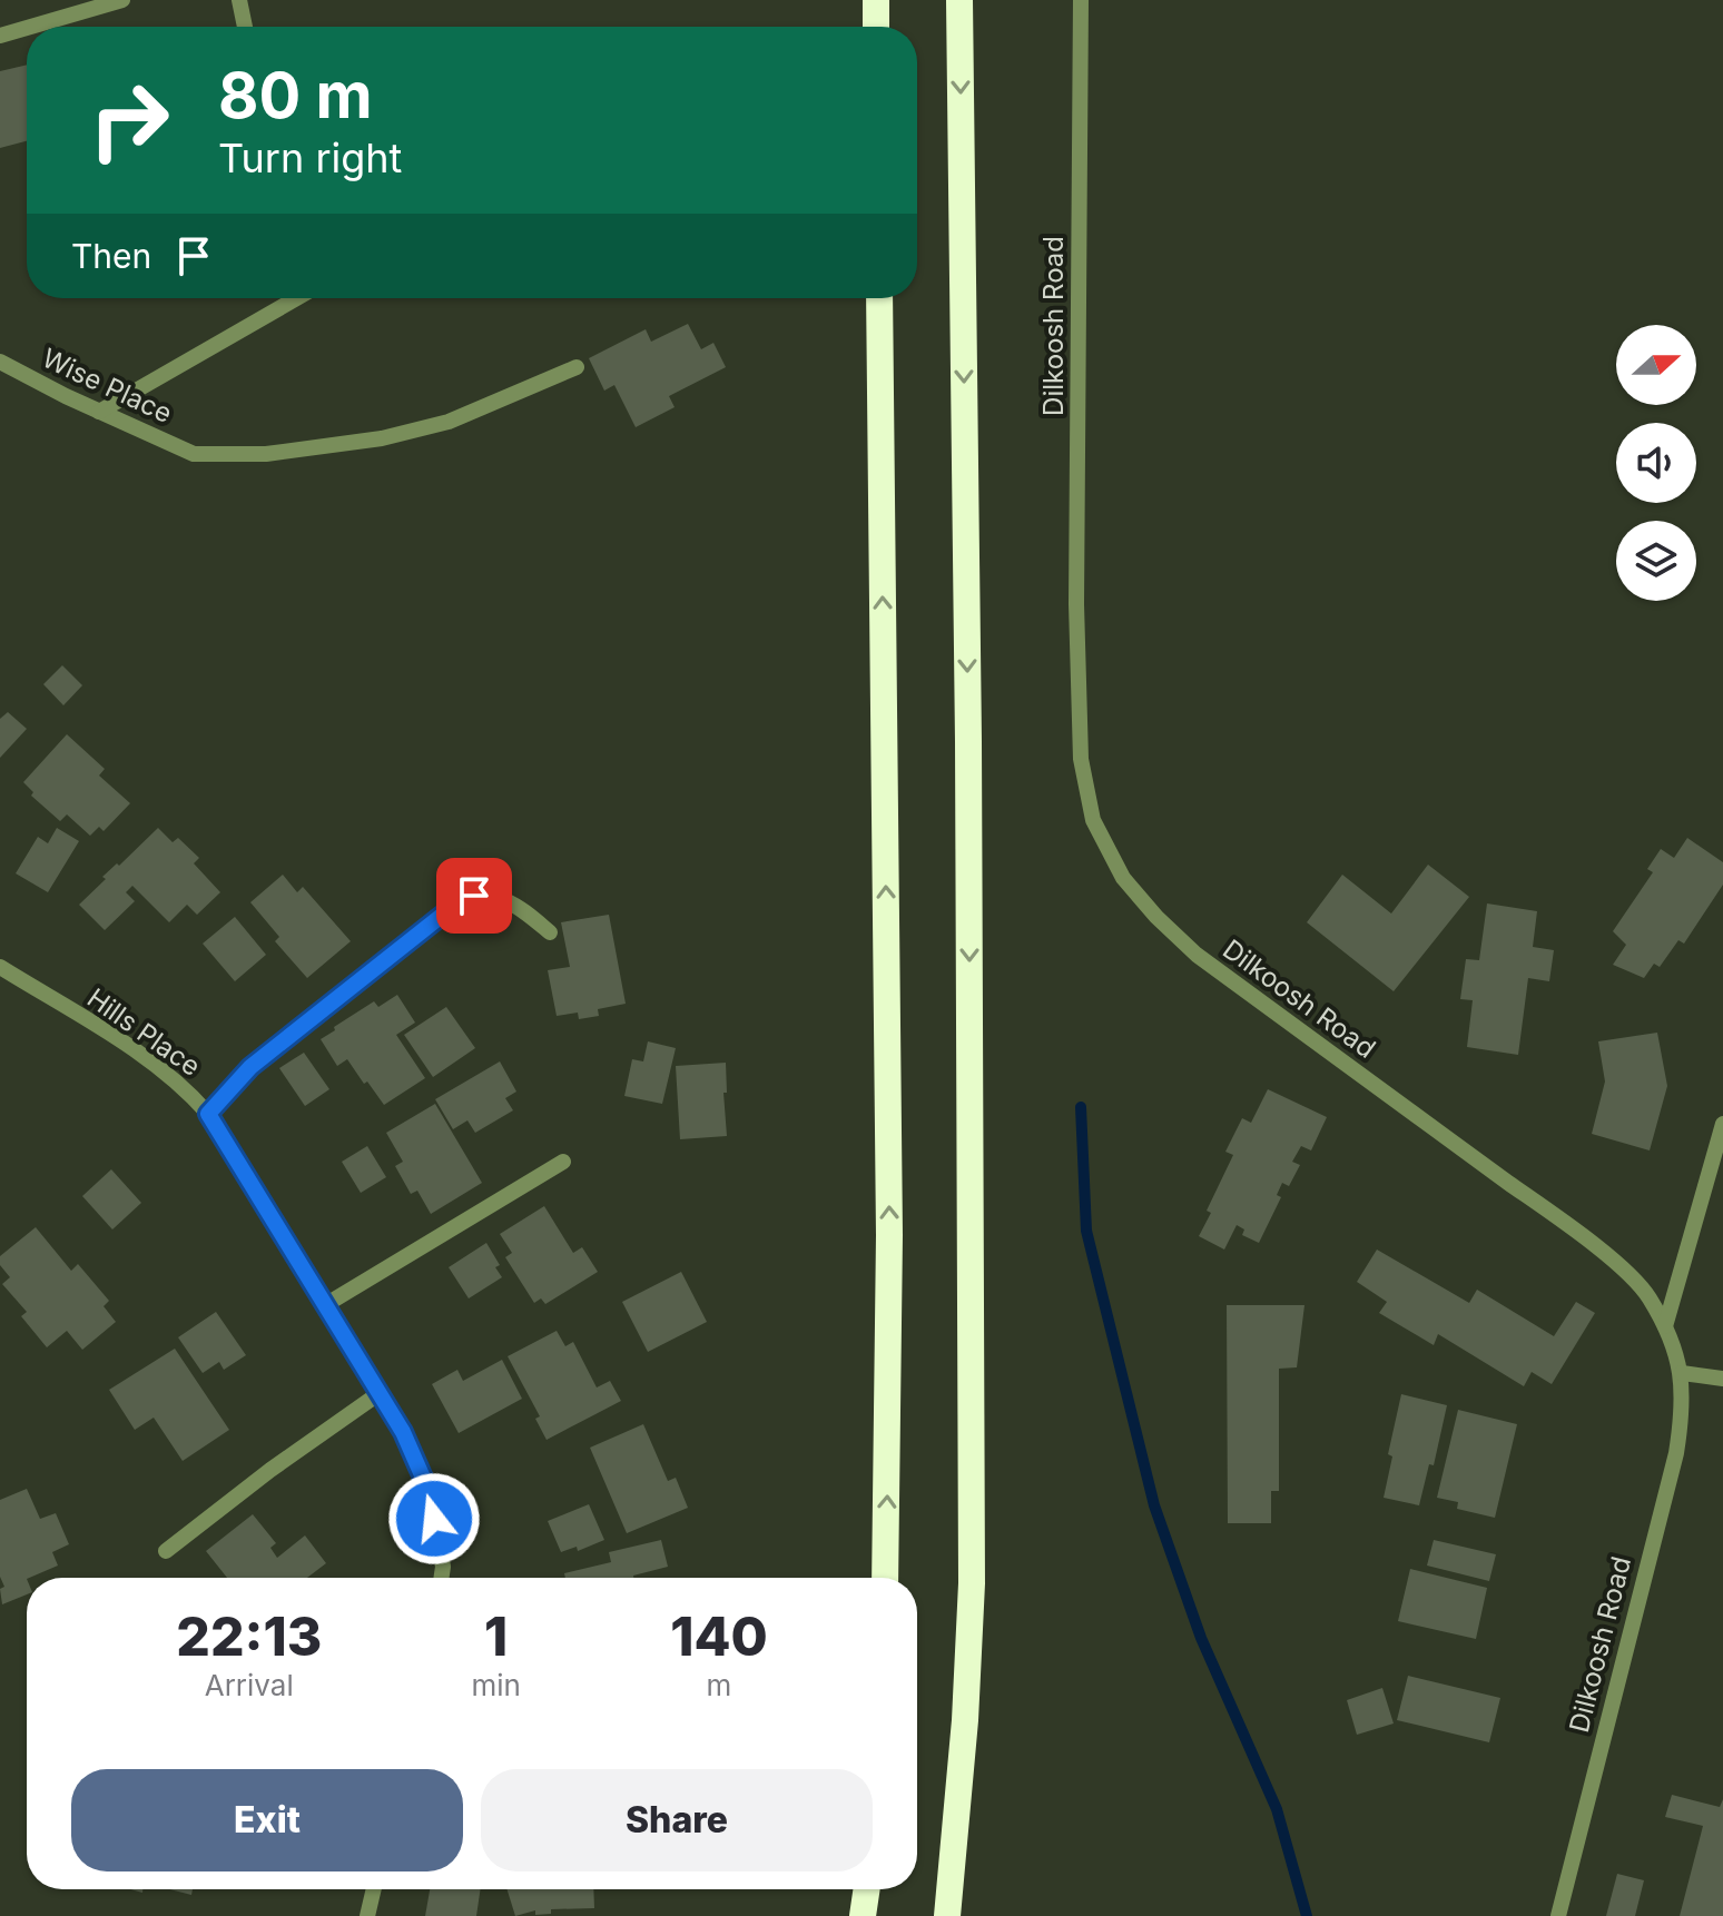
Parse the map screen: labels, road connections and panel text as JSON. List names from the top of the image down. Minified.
{"streets":{"street":["Dilkoosh Road","Wise Place","Hills Place"]},"north":"right","page":{"turn":["80 m","Turn right"],"then":"Then","eta":["22:13","Arrival","1","min","140","m"],"buttons":["Exit","Share"]}}
